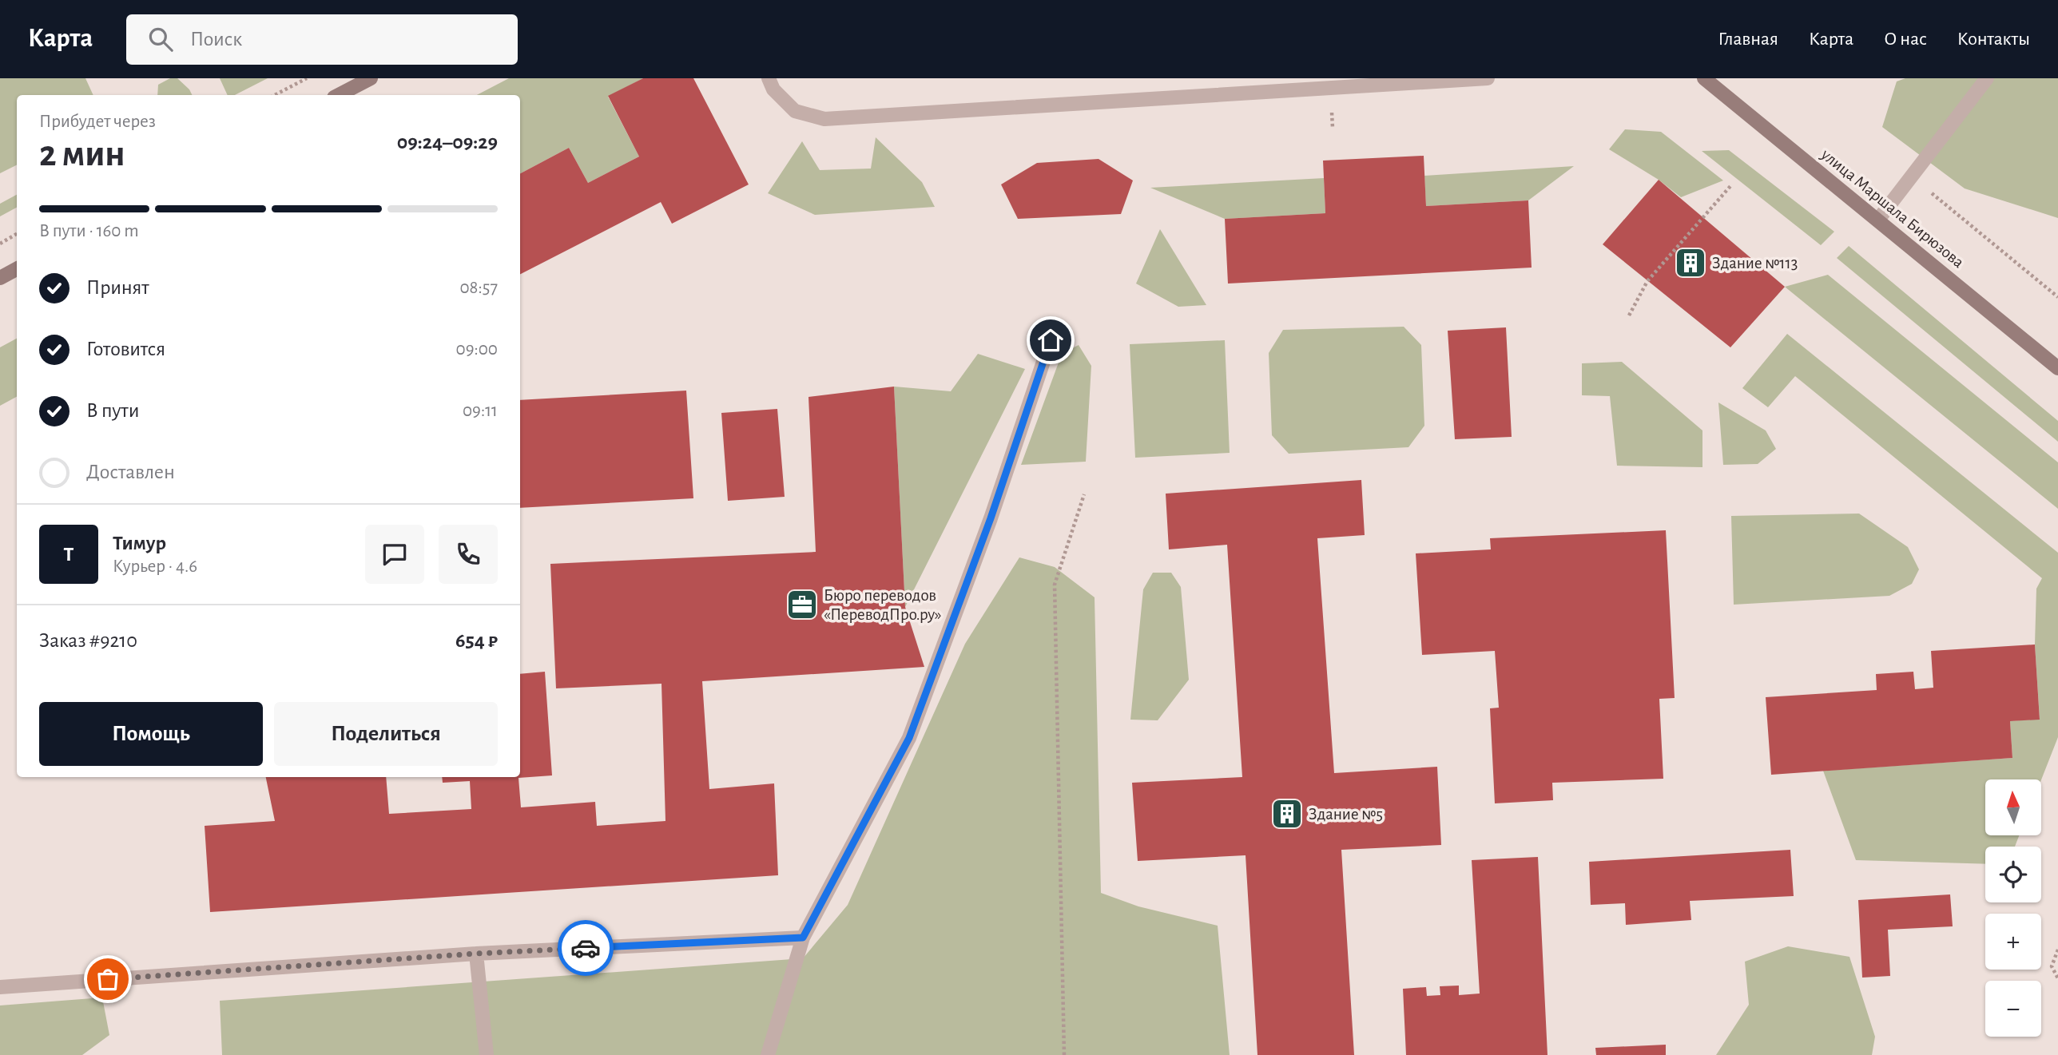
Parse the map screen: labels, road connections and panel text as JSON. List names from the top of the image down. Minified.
{"streets":{"main road":["улица Маршала Бирюзова"]},"places":{"building":["Здание №113","Здание №5"],"office":["Бюро переводов «ПереводПро.ру»"]},"north":"top","page":{"header":"Карта","search":"Поиск","nav":["Главная","Карта","О нас","Контакты"],"heading":["2 мин","Прибудет через","09:24–09:29"],"panel":["Тимур","Курьер · 4.6","Заказ #9210","654 ₽"],"bar":"В пути · 160 m","list":[["Принят","08:57"],["Готовится","09:00"],["В пути","09:11"],"Доставлен"],"round":"Т","buttons":["Помощь","Поделиться"],"map_buttons":["+","−"]}}
